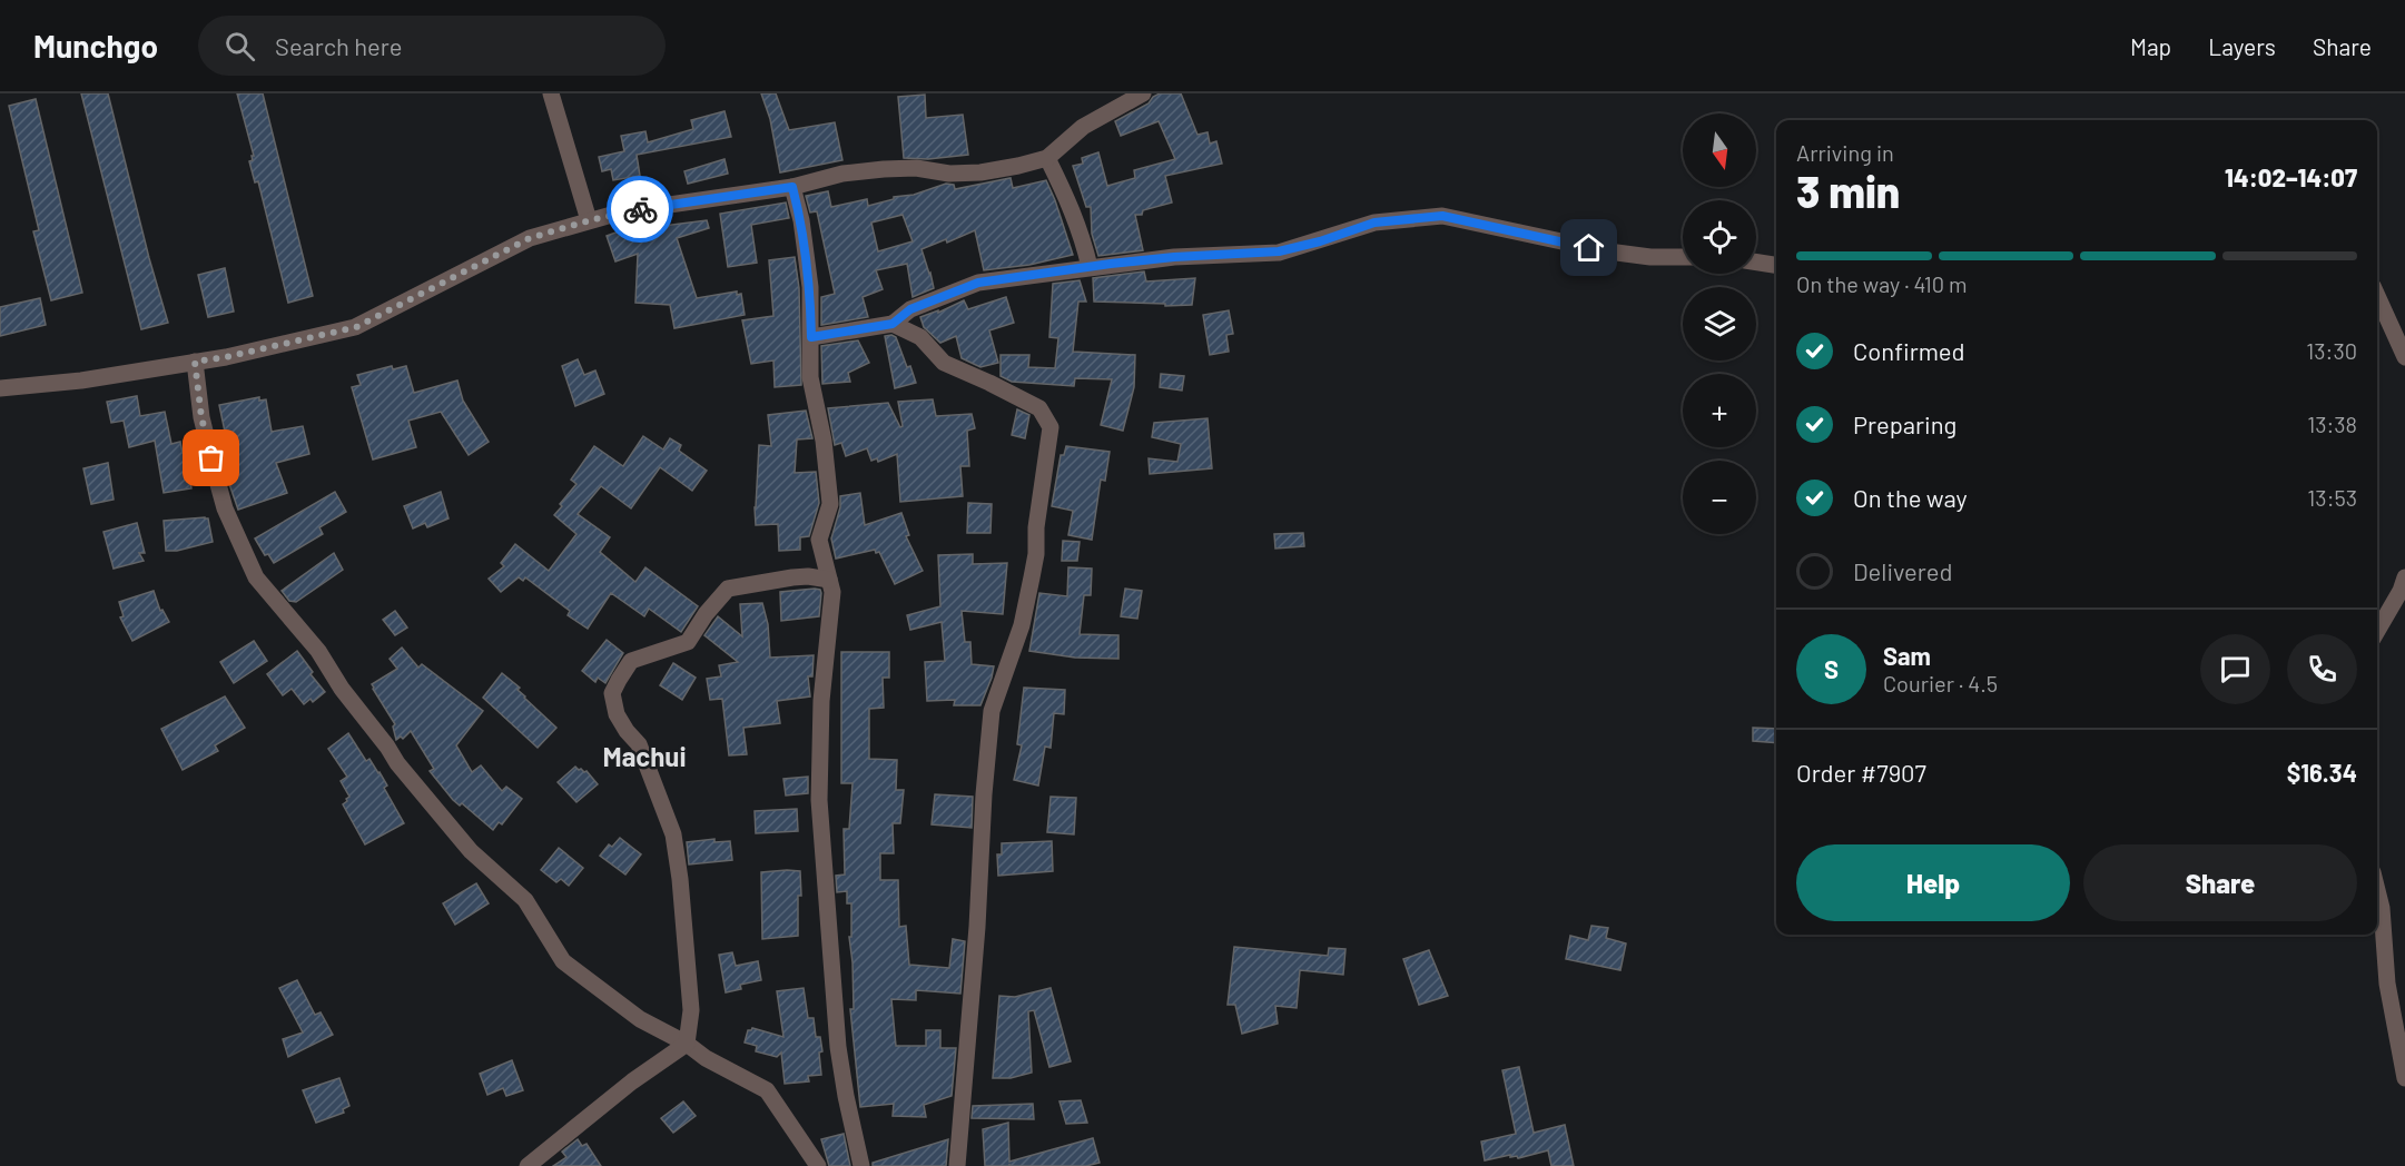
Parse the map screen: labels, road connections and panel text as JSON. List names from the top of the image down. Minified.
{"districts":["Machui"],"north":"bottom","page":{"header":"Munchgo","search":"Search here","nav":["Map","Layers","Share"],"map_buttons":["+","−"],"heading":["3 min","Arriving in","14:02–14:07"],"panel":["Sam","Courier · 4.5","Order #7907","$16.34"],"bar":"On the way · 410 m","list":[["Confirmed","13:30"],["Preparing","13:38"],["On the way","13:53"],"Delivered"],"round":"S","buttons":["Help","Share"]}}
